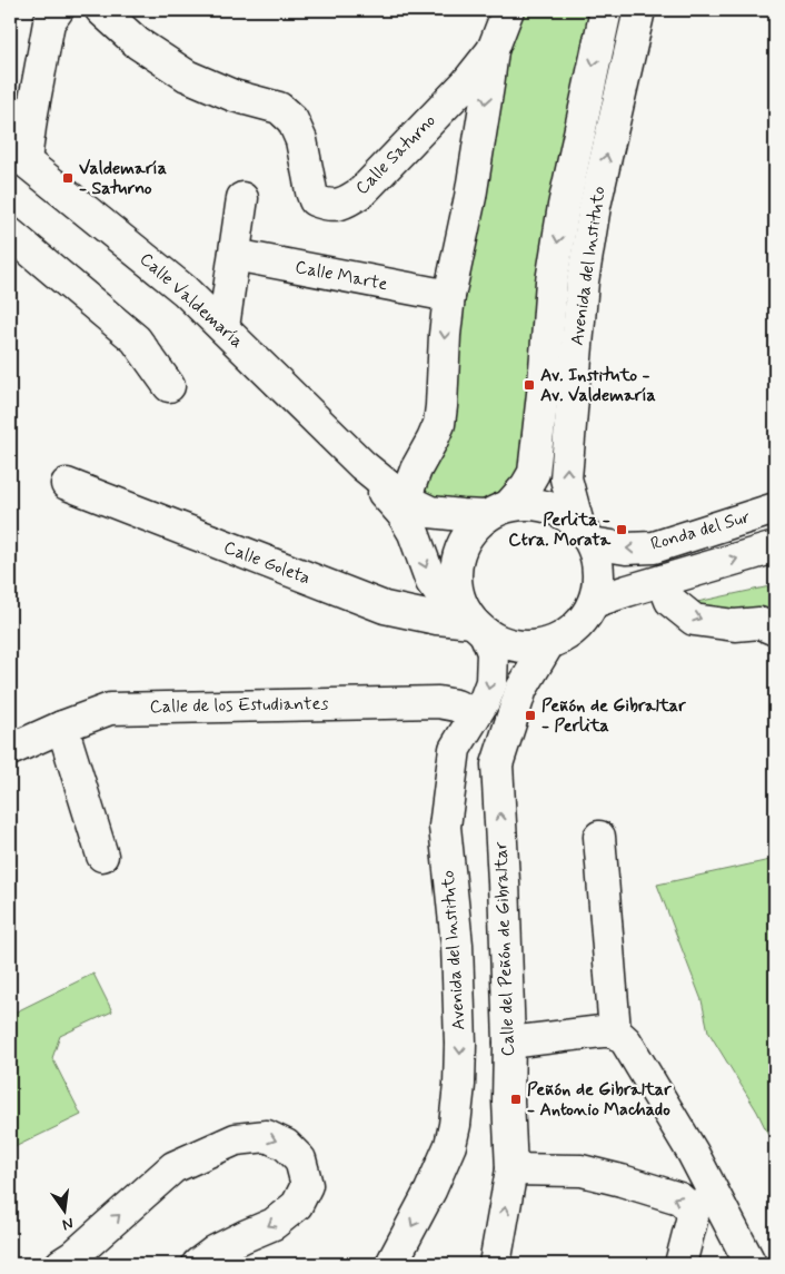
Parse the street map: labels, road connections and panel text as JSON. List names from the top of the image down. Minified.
{"streets":{"street":["Calle Saturno","Avenida del Instituto","Calle Marte","Calle Valdemaría","Ronda del Sur","Calle Goleta","Calle de los Estudiantes","Calle del Peñón de Gibraltar"]},"crossings":[["Avenida del Instituto","Calle Valdemaría"],["Avenida del Instituto","Ronda del Sur"],["Avenida del Instituto","Calle Goleta"],["Avenida del Instituto","Calle de los Estudiantes"],["Avenida del Instituto","Calle del Peñón de Gibraltar"],["Calle Valdemaría","Ronda del Sur"],["Calle Valdemaría","Calle Goleta"],["Calle Valdemaría","Calle del Peñón de Gibraltar"],["Ronda del Sur","Calle Goleta"],["Ronda del Sur","Calle del Peñón de Gibraltar"],["Calle Goleta","Calle del Peñón de Gibraltar"]],"places":{"transit":["Valdemaría - Saturno","Av. Instituto - Av. Valdemaría","Perlita - Ctra. Morata","Peñón de Gibraltar - Perlita","Peñón de Gibraltar - Antonio Machado"]},"north":"bottom"}
